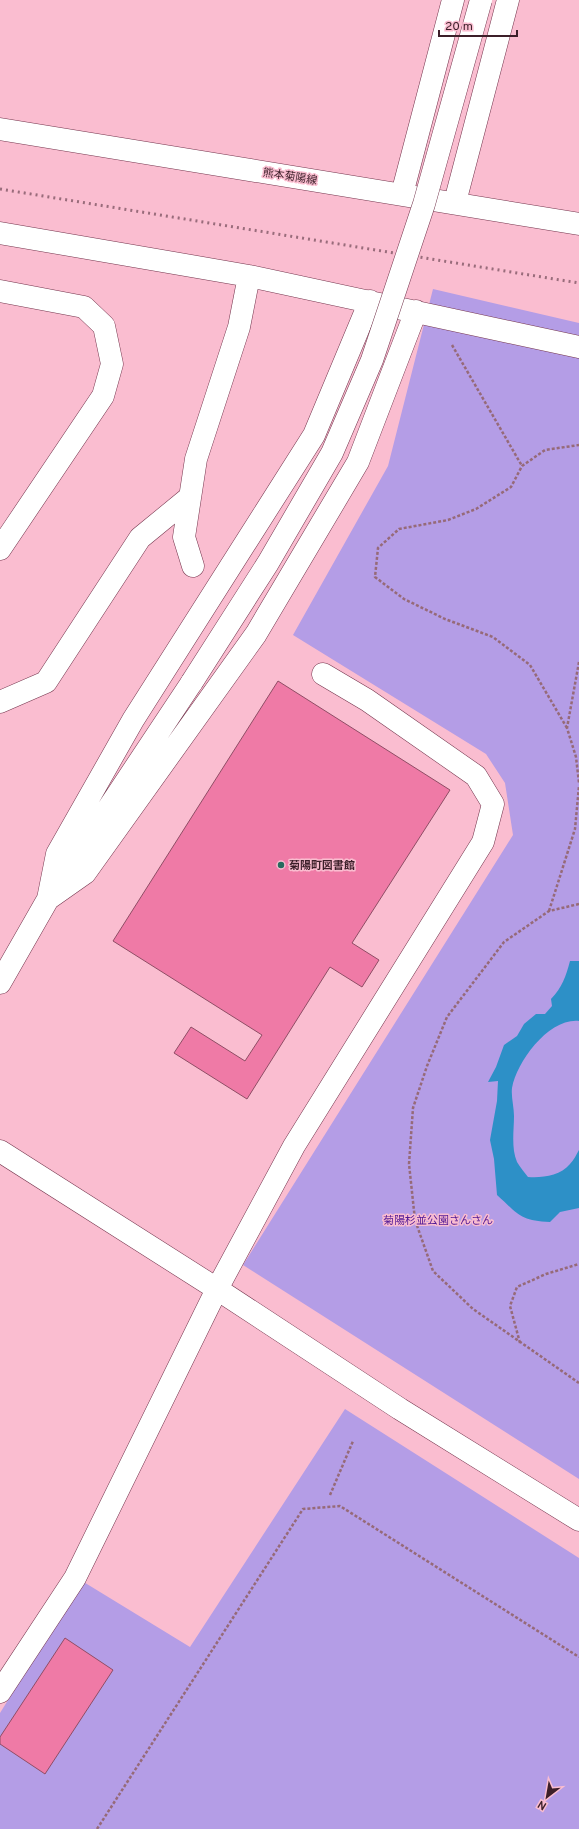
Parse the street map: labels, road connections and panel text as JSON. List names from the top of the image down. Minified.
{"streets":{"street":["熊本菊陽線"]},"parks":["菊陽杉並公園さんさん"],"places":["菊陽町図書館"],"scale_bar":"20 m","north":"bottom left"}
